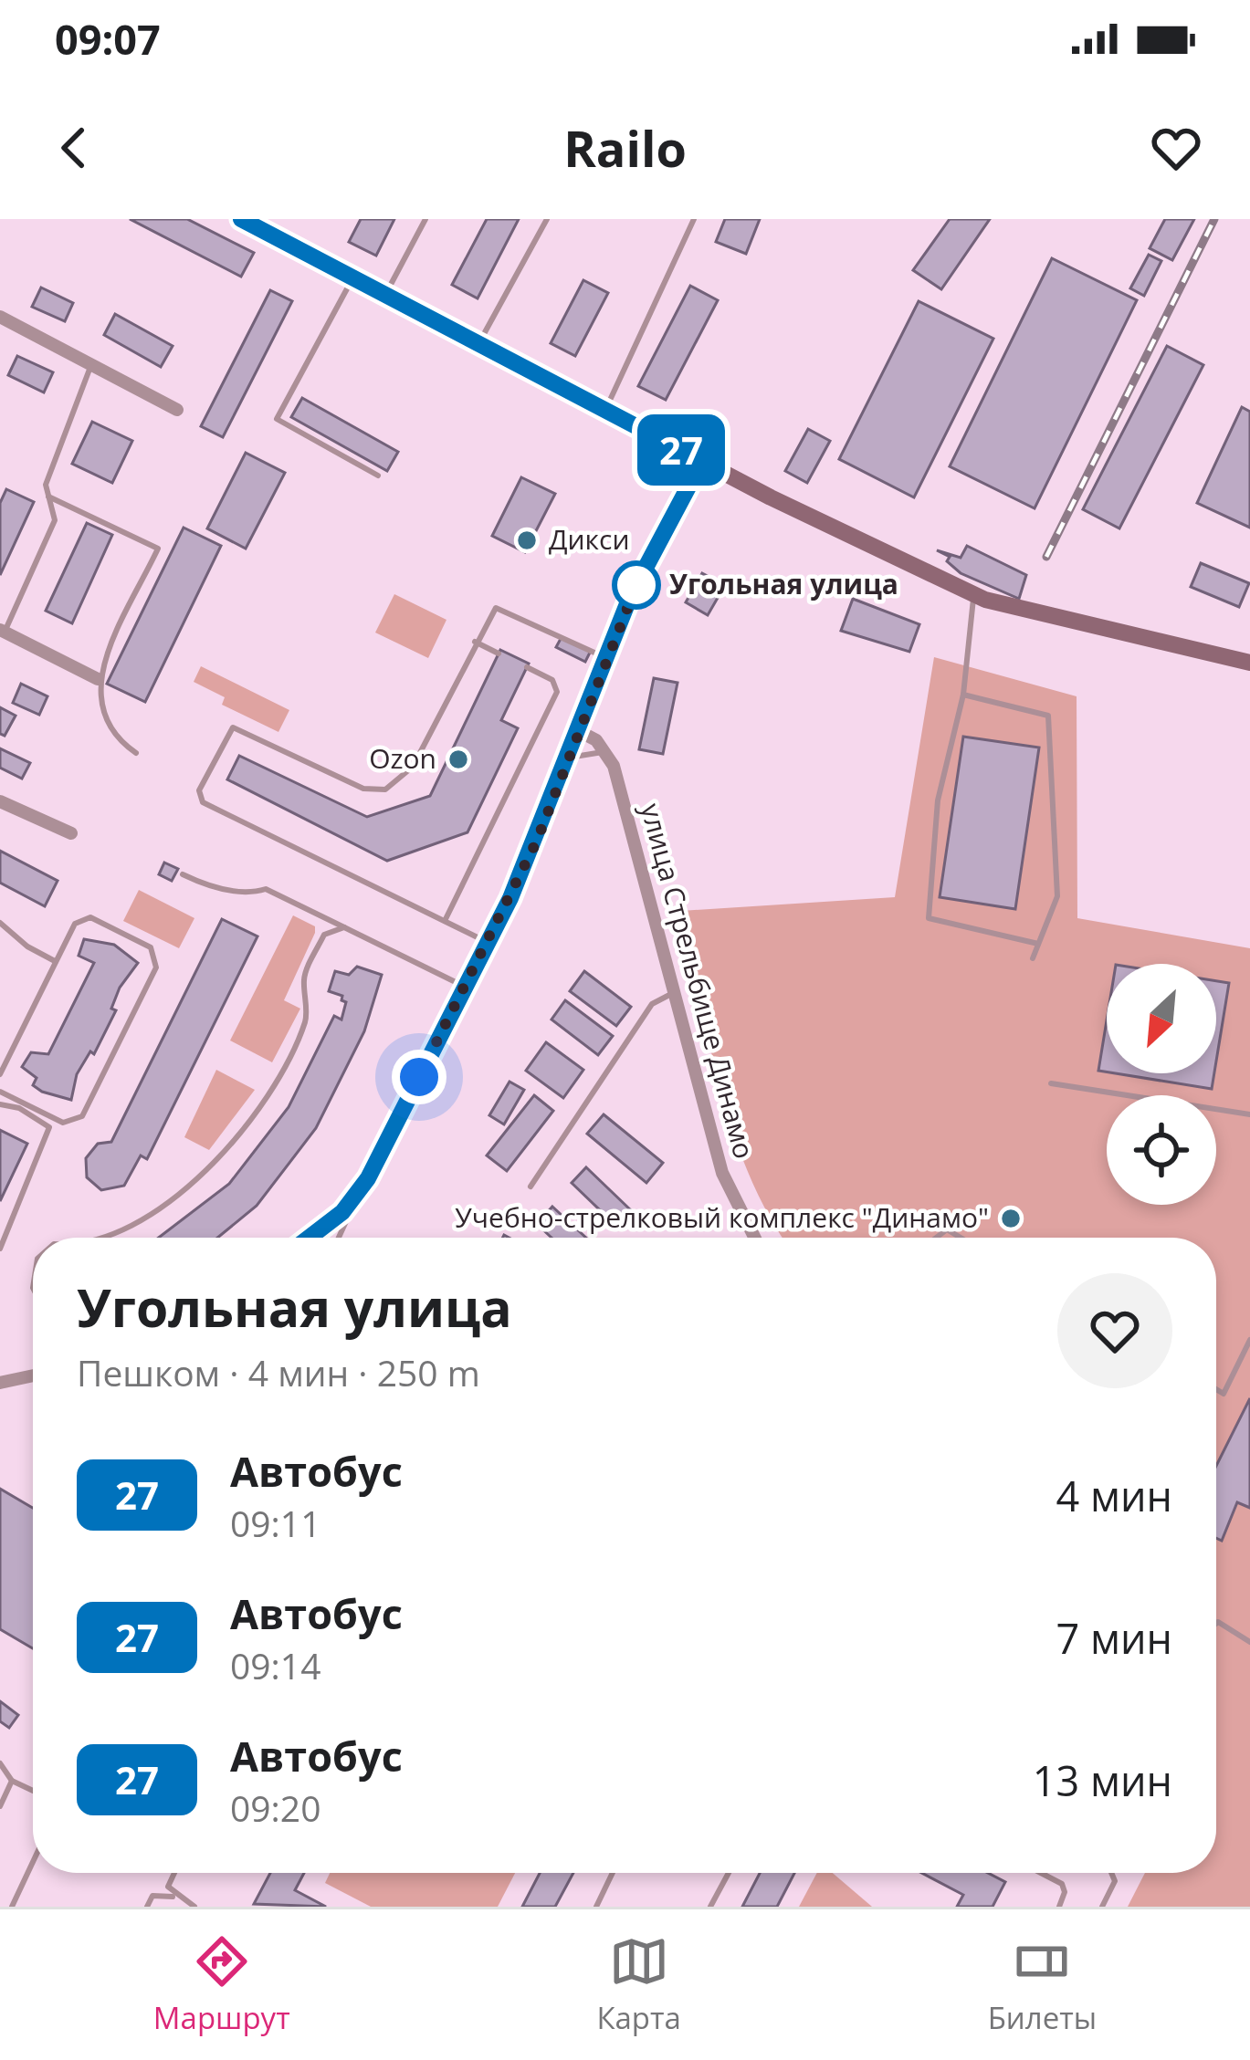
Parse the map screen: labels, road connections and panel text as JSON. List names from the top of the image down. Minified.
{"streets":{"street":["улица Стрельбище Динамо"]},"places":["Дикси","Угольная улица","Ozon","Учебно-стрелковый комплекс \"Динамо\""],"lines":["bus line 27"],"north":"bottom left","page":{"status":"09:07","header":"Railo","on_map":"27","heading":["Угольная улица","Пешком · 4 мин · 250 m"],"list":[{"mark":"27","name":"Автобус","note":"09:11","value":"4 мин"},{"mark":"27","name":"Автобус","note":"09:14","value":"7 мин"},{"mark":"27","name":"Автобус","note":"09:20","value":"13 мин"}],"tabs":["Маршрут","Карта","Билеты"]}}
